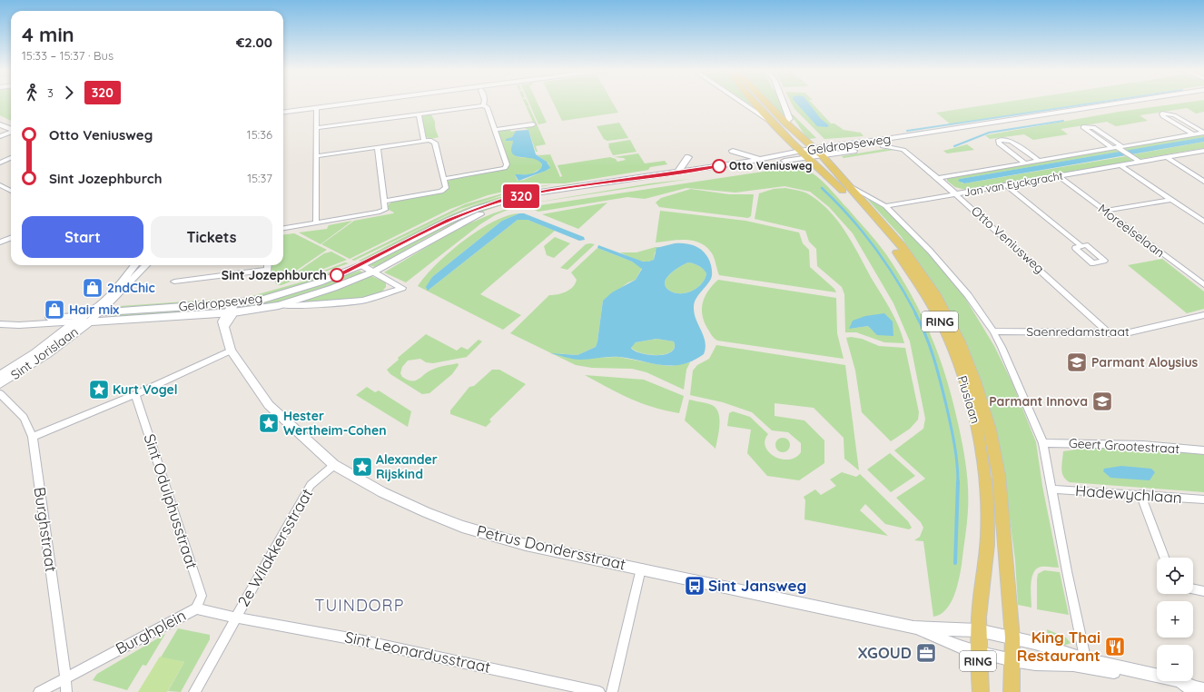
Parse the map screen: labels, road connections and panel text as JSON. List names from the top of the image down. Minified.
{"streets":{"main road":["Geldropseweg","RING","Sint Jorislaan","Piuslaan"],"street":["Jan van Eyckgracht","Moreelselaan","Otto Veniusweg","Saenredamstraat","Geert Grootestraat","Hadewychlaan","Sint Odulphusstraat","Burghstraat","2e Wilakkersstraat","Petrus Dondersstraat","Burghplein","Sint Leonardusstraat"]},"crossings":[["Geldropseweg","Otto Veniusweg"],["Geldropseweg","RING"],["Geldropseweg","Sint Jorislaan"],["Geldropseweg","Piuslaan"],["Geldropseweg","Petrus Dondersstraat"],["Jan van Eyckgracht","Moreelselaan"],["Jan van Eyckgracht","Otto Veniusweg"],["Jan van Eyckgracht","Piuslaan"],["Otto Veniusweg","Saenredamstraat"],["RING","Piuslaan"],["Saenredamstraat","Piuslaan"],["Piuslaan","Geert Grootestraat"],["Piuslaan","Hadewychlaan"],["Piuslaan","Petrus Dondersstraat"],["Sint Odulphusstraat","Burghplein"],["Burghstraat","Burghplein"],["2e Wilakkersstraat","Petrus Dondersstraat"],["2e Wilakkersstraat","Burghplein"],["2e Wilakkersstraat","Sint Leonardusstraat"],["Burghplein","Sint Leonardusstraat"]],"districts":["TUINDORP"],"places":{"other":["Otto Veniusweg","Sint Jozephburch"],"shop":["2ndChic","Hair mix"],"school or university":["Parmant Aloysius","Parmant Innova"],"place":["Kurt Vogel","Hester Wertheim-Cohen","Alexander Rijskind"],"bus stop":["Sint Jansweg"],"restaurant":["King Thai Restaurant"],"office":["XGOUD"]},"lines":["bus line 320"],"page":{"on_map":"320","heading":["4 min","15:33 – 15:37 · Bus","€2.00"],"legs":["3","320"],"list":[{"name":"Otto Veniusweg","value":"15:36"},{"name":"Sint Jozephburch","value":"15:37"}],"buttons":["Start","Tickets"],"map_buttons":["+","−"]}}
